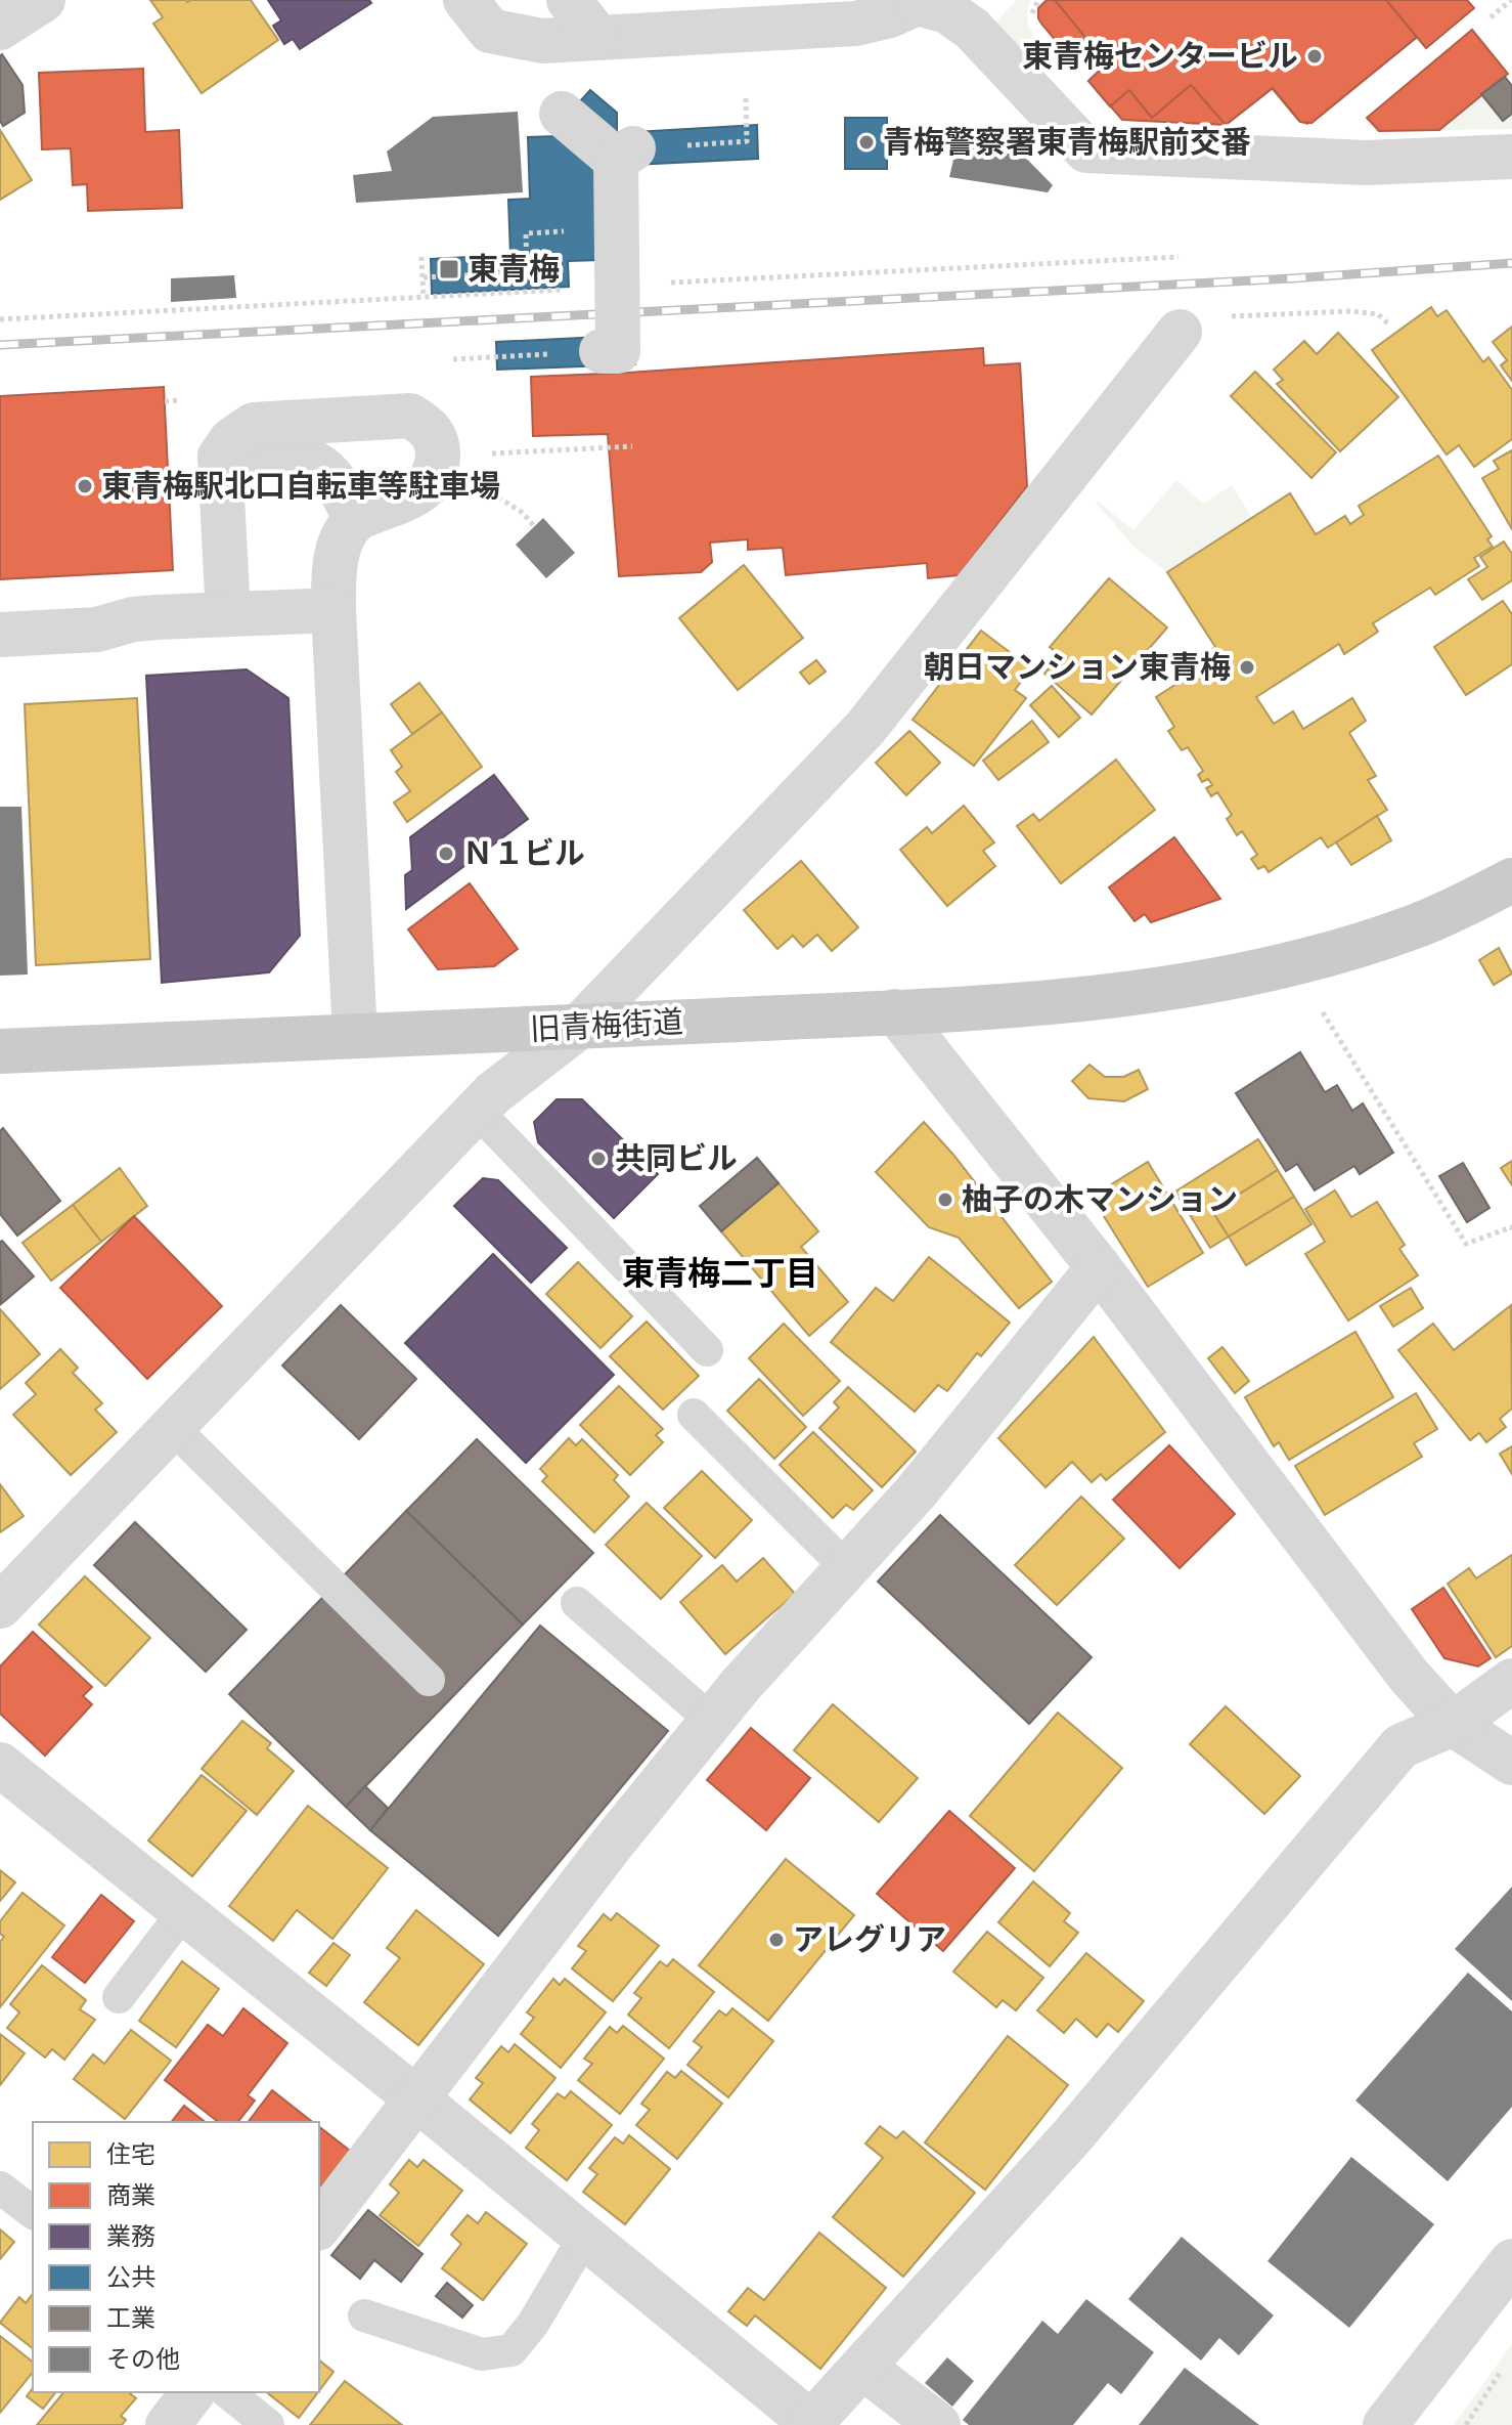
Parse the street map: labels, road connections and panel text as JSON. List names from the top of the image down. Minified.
{"streets":{"main road":["旧青梅街道"]},"districts":["東青梅二丁目"],"places":{"other":["東青梅センタービル","青梅警察署東青梅駅前交番","東青梅駅北口自転車等駐車場","朝日マンション東青梅","Ｎ１ビル","共同ビル","柚子の木マンション","アレグリア"],"transit":["東青梅"]},"legend":["住宅","商業","業務","公共","工業","その他"]}
